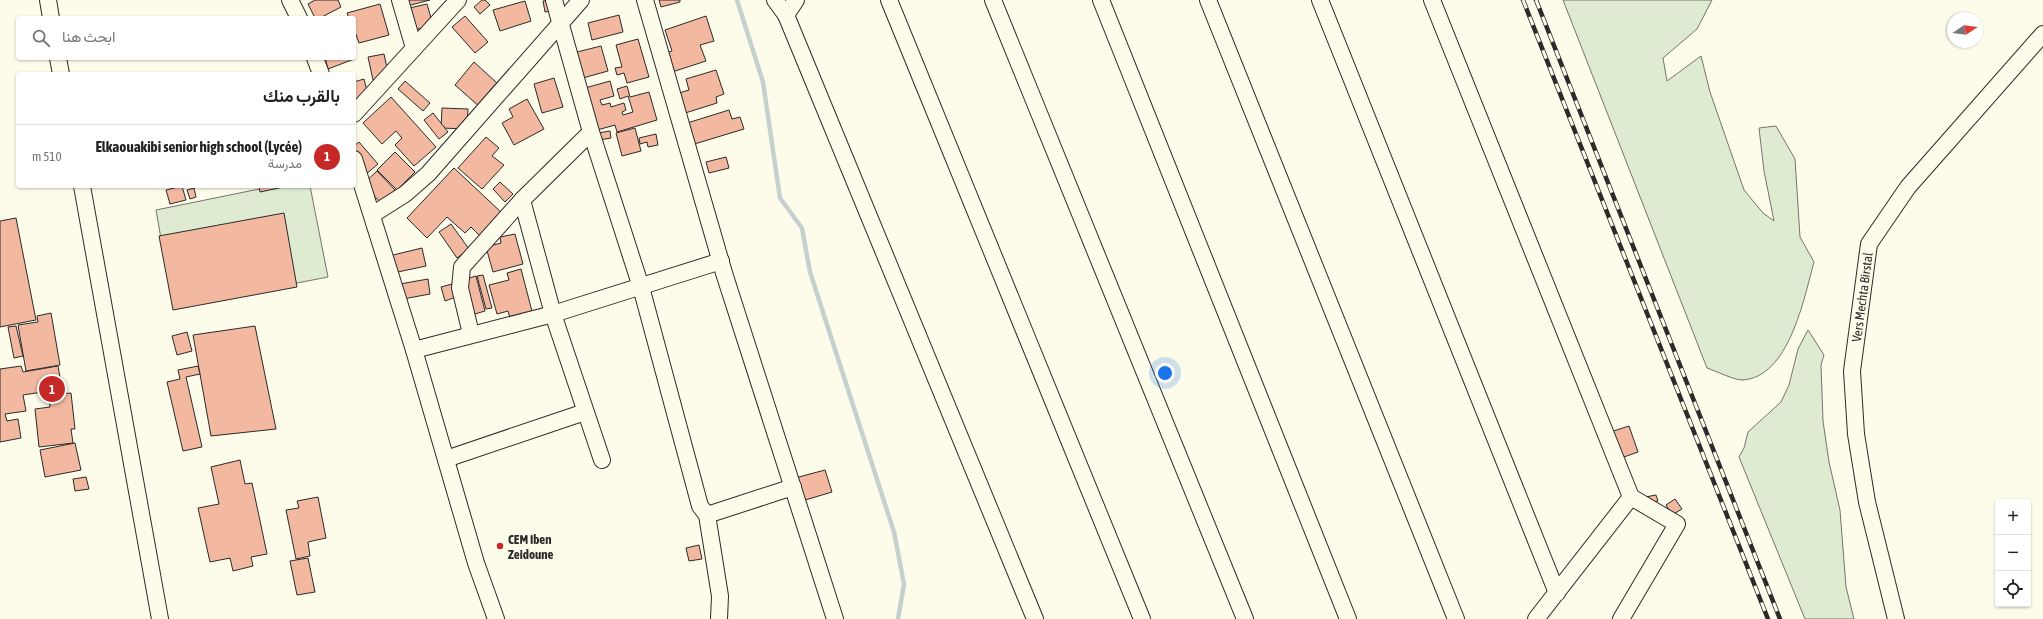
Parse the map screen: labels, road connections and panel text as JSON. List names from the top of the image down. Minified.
{"streets":{"street":["Vers Mechta Birstal"]},"places":["CEM Iben Zeidoune"],"north":"right","page":{"search":"ابحث هنا","heading":"بالقرب منك","list":[{"mark":"1","name":"Elkaouakibi senior high school (Lycée)","note":"مدرسة","value":"510 m"}],"pins":"1","map_buttons":["+","−"]}}
